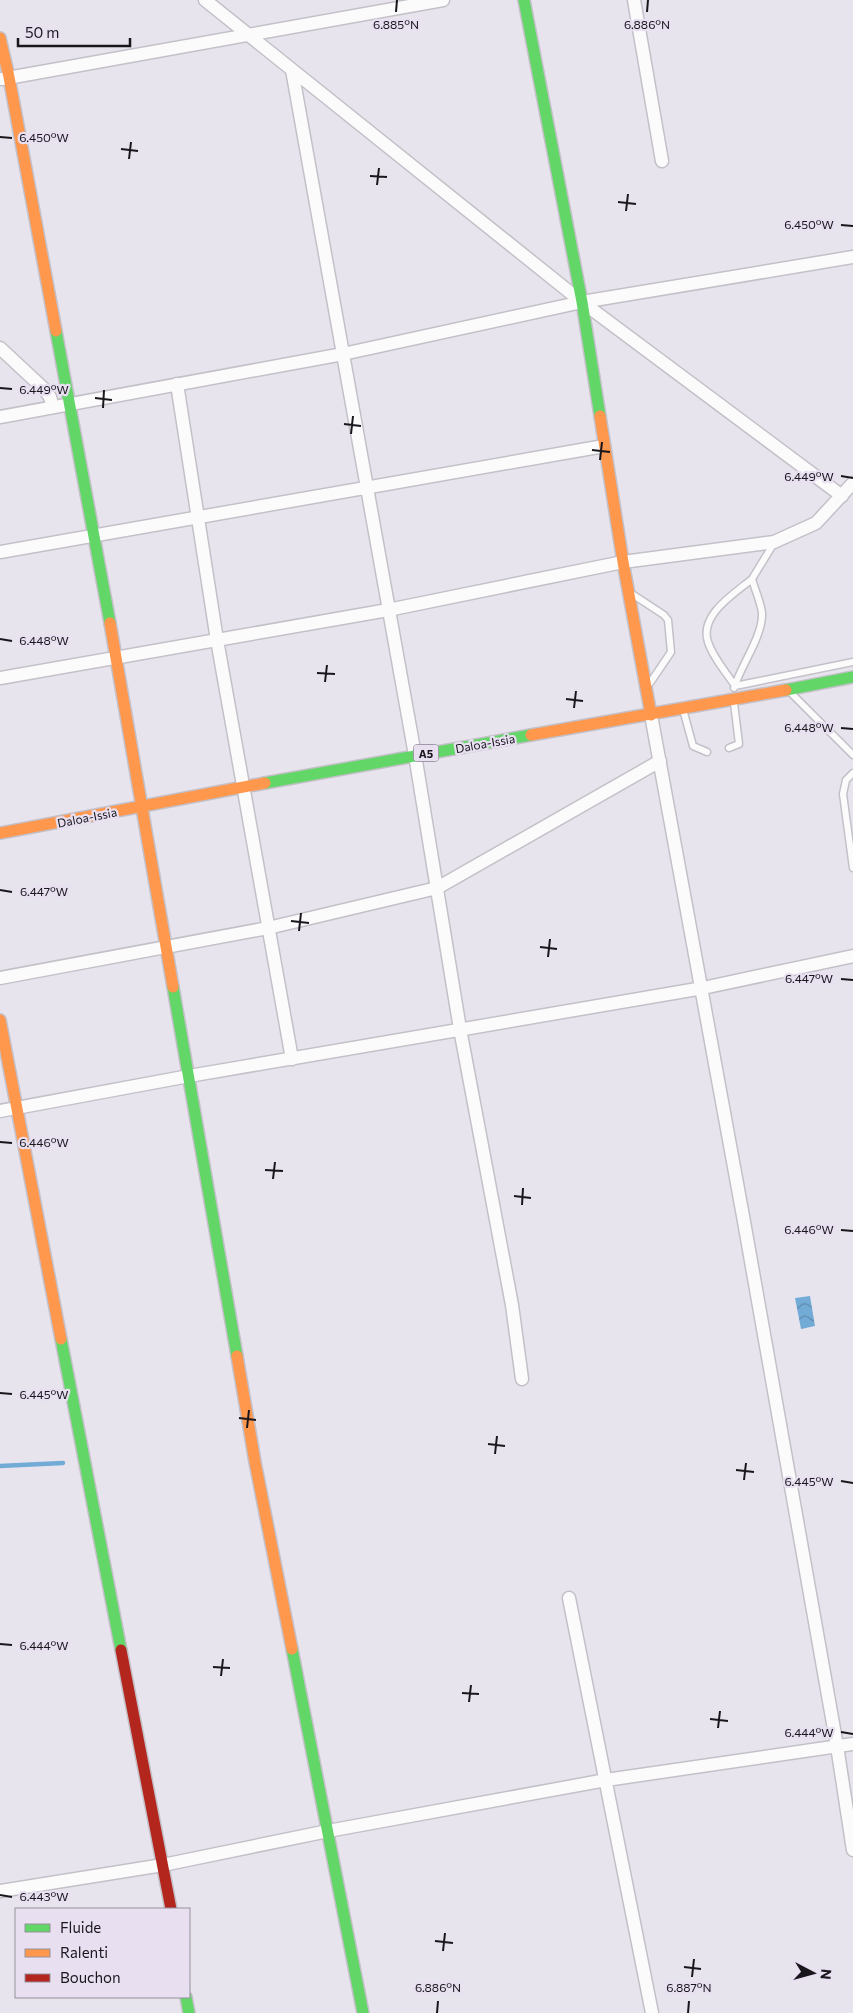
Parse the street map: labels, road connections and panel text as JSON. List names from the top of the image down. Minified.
{"streets":{"street":["Daloa-Issia","A5"]},"legend":["Fluide","Ralenti","Bouchon"],"scale_bar":"50 m","north":"right","coordinates":["6.885°N","6.886°N","6.450°W","6.449°W","6.448°W","6.447°W","6.446°W","6.445°W","6.444°W","6.443°W","6.887°N"]}
